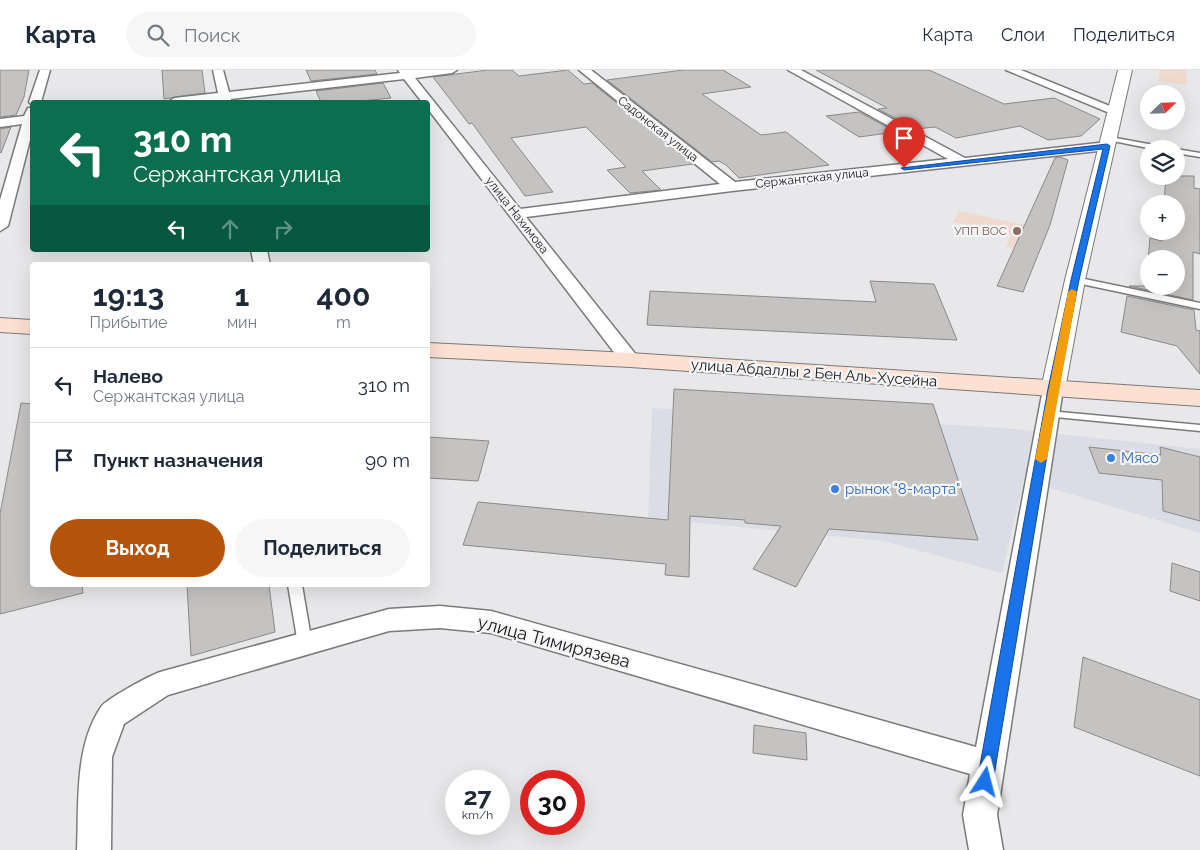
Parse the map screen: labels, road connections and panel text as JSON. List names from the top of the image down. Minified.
{"streets":{"main road":["улица Абдаллы 2 Бен Аль-Хусейна"],"street":["Садонская улица","Сержантская улица","улица Нахимова","улица Тимирязева"]},"crossings":[["Садонская улица","Сержантская улица"],["Сержантская улица","улица Нахимова"],["улица Нахимова","улица Абдаллы 2 Бен Аль-Хусейна"]],"places":["УПП ВОС","Мясо","рынок \"8-марта\""],"north":"top right","page":{"header":"Карта","search":"Поиск","nav":["Карта","Слои","Поделиться"],"map_buttons":["+","−"],"turn":["310 m","Сержантская улица"],"eta":["19:13","Прибытие","1","мин","400","m"],"list":[{"name":"Налево","note":"Сержантская улица","value":"310 m"},{"name":"Пункт назначения","value":"90 m"}],"buttons":["Выход","Поделиться"],"speed":"27 km/h","limit":"30"}}
